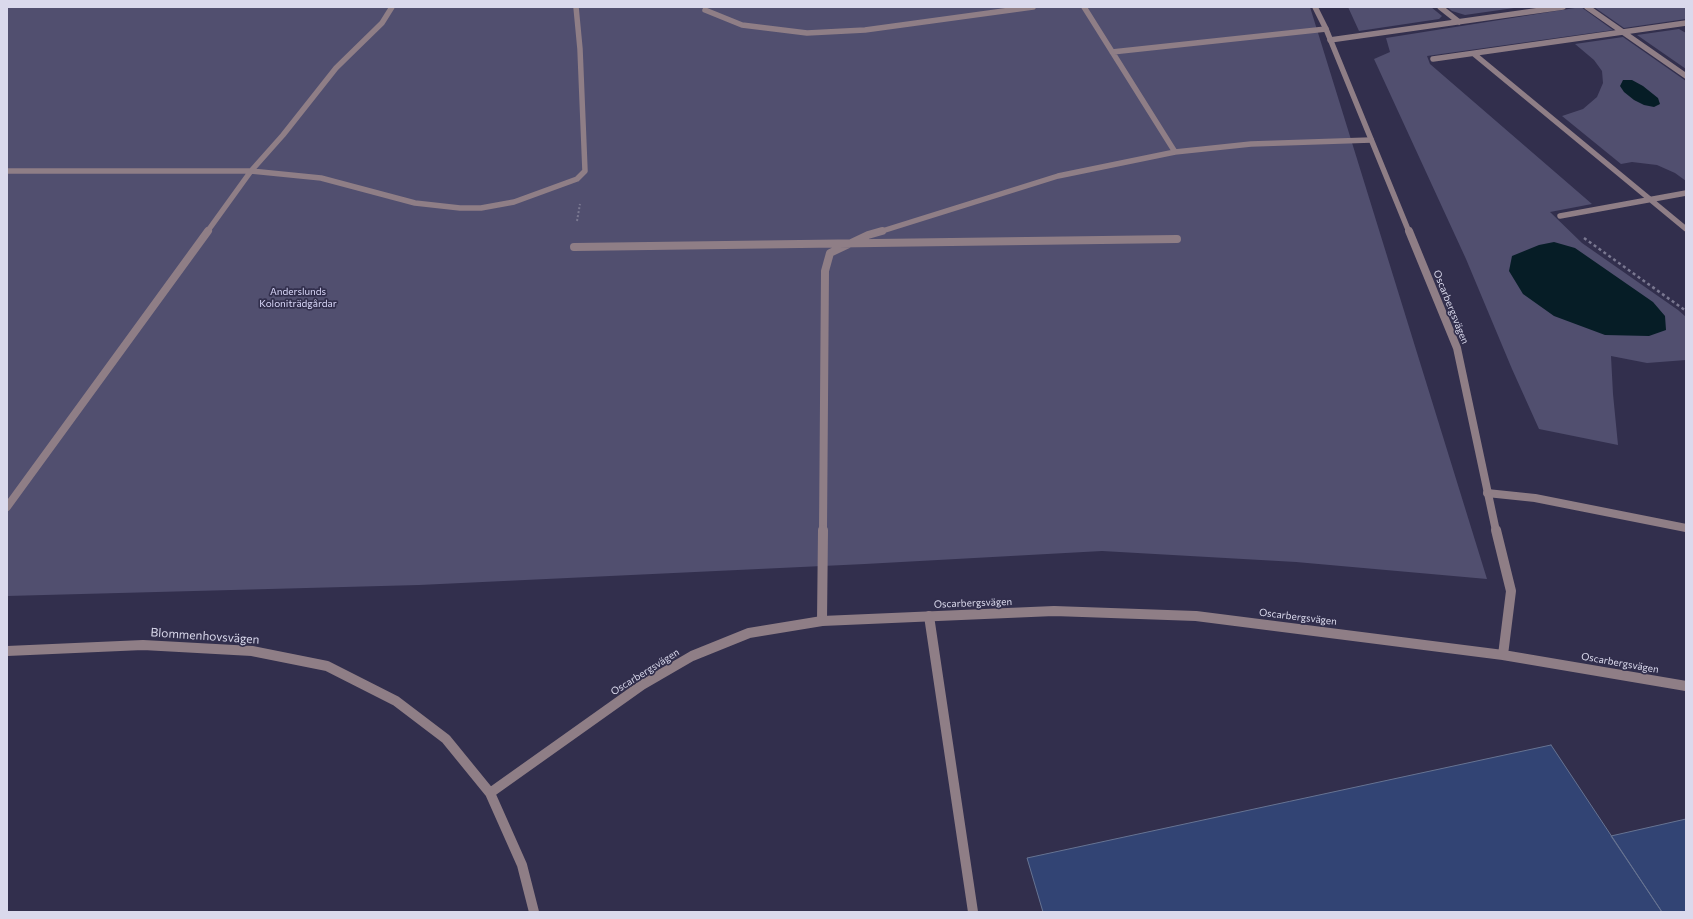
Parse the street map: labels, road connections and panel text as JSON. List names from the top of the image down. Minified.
{"streets":{"street":["Oscarbergsvägen","Blommenhovsvägen"]},"crossings":[["Oscarbergsvägen","Blommenhovsvägen"]],"parks":["Anderslunds Koloniträdgårdar"]}
